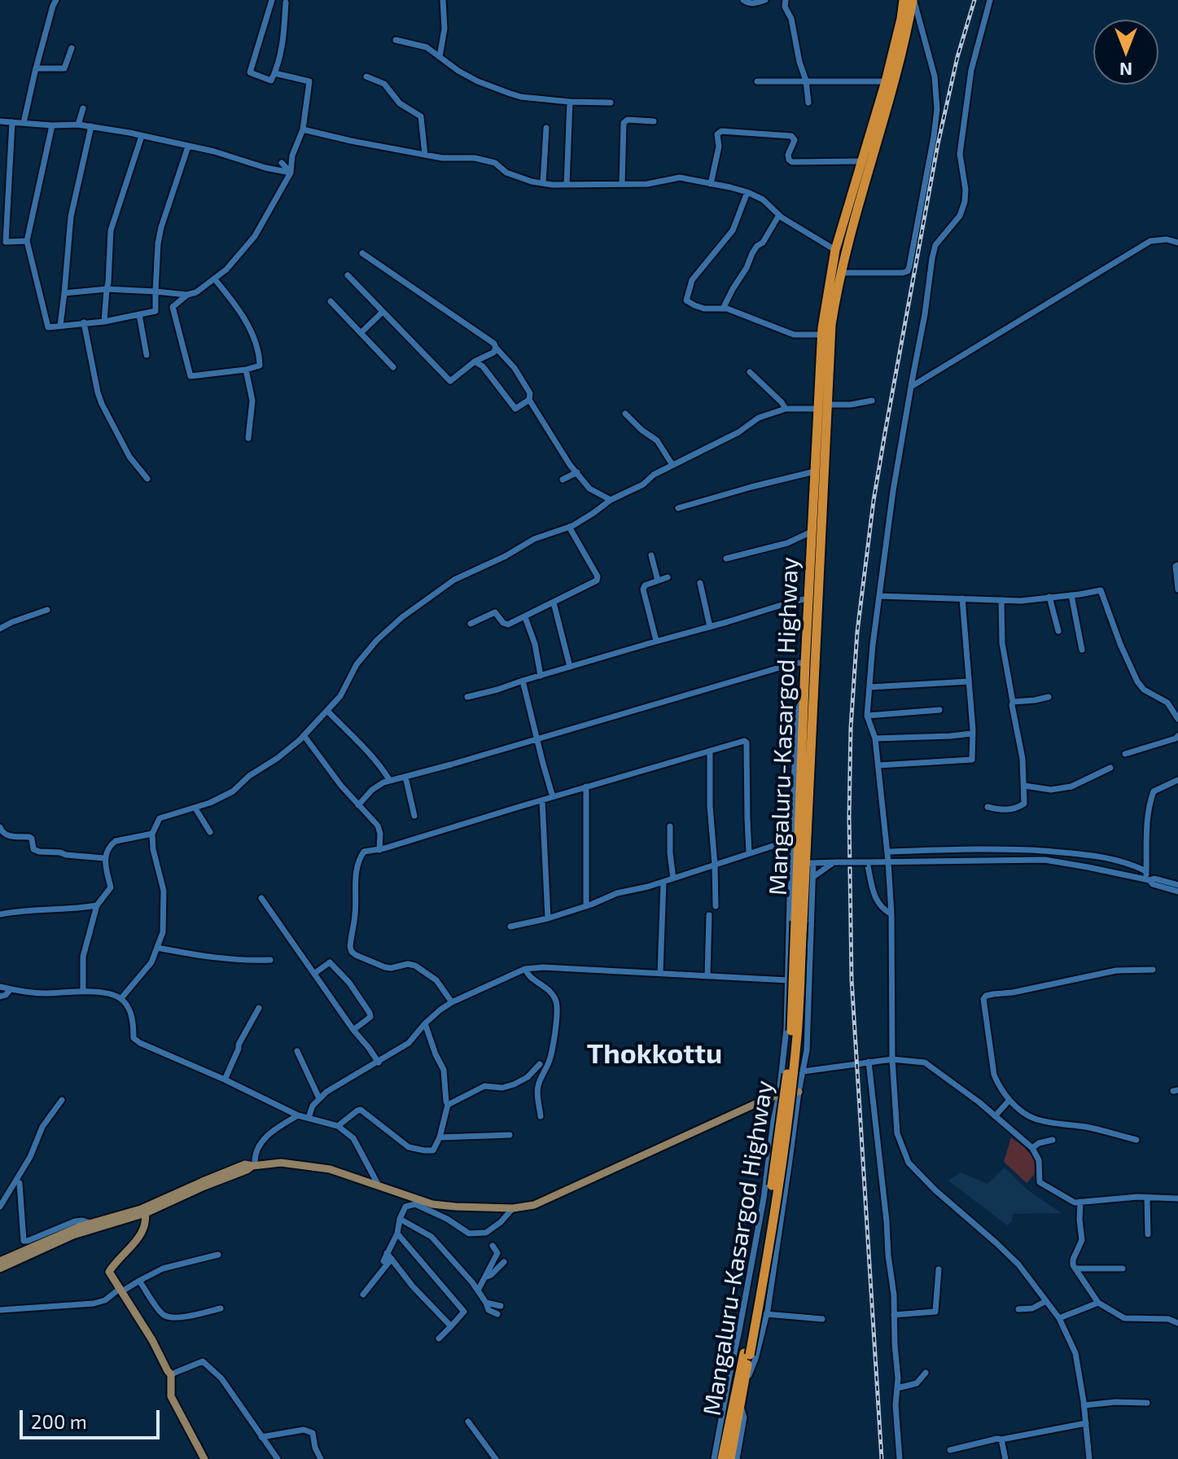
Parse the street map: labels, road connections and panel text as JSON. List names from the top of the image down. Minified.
{"streets":{"highway":["Mangaluru-Kasargod Highway"]},"districts":["Thokkottu"],"scale_bar":"200 m","north":"bottom"}
